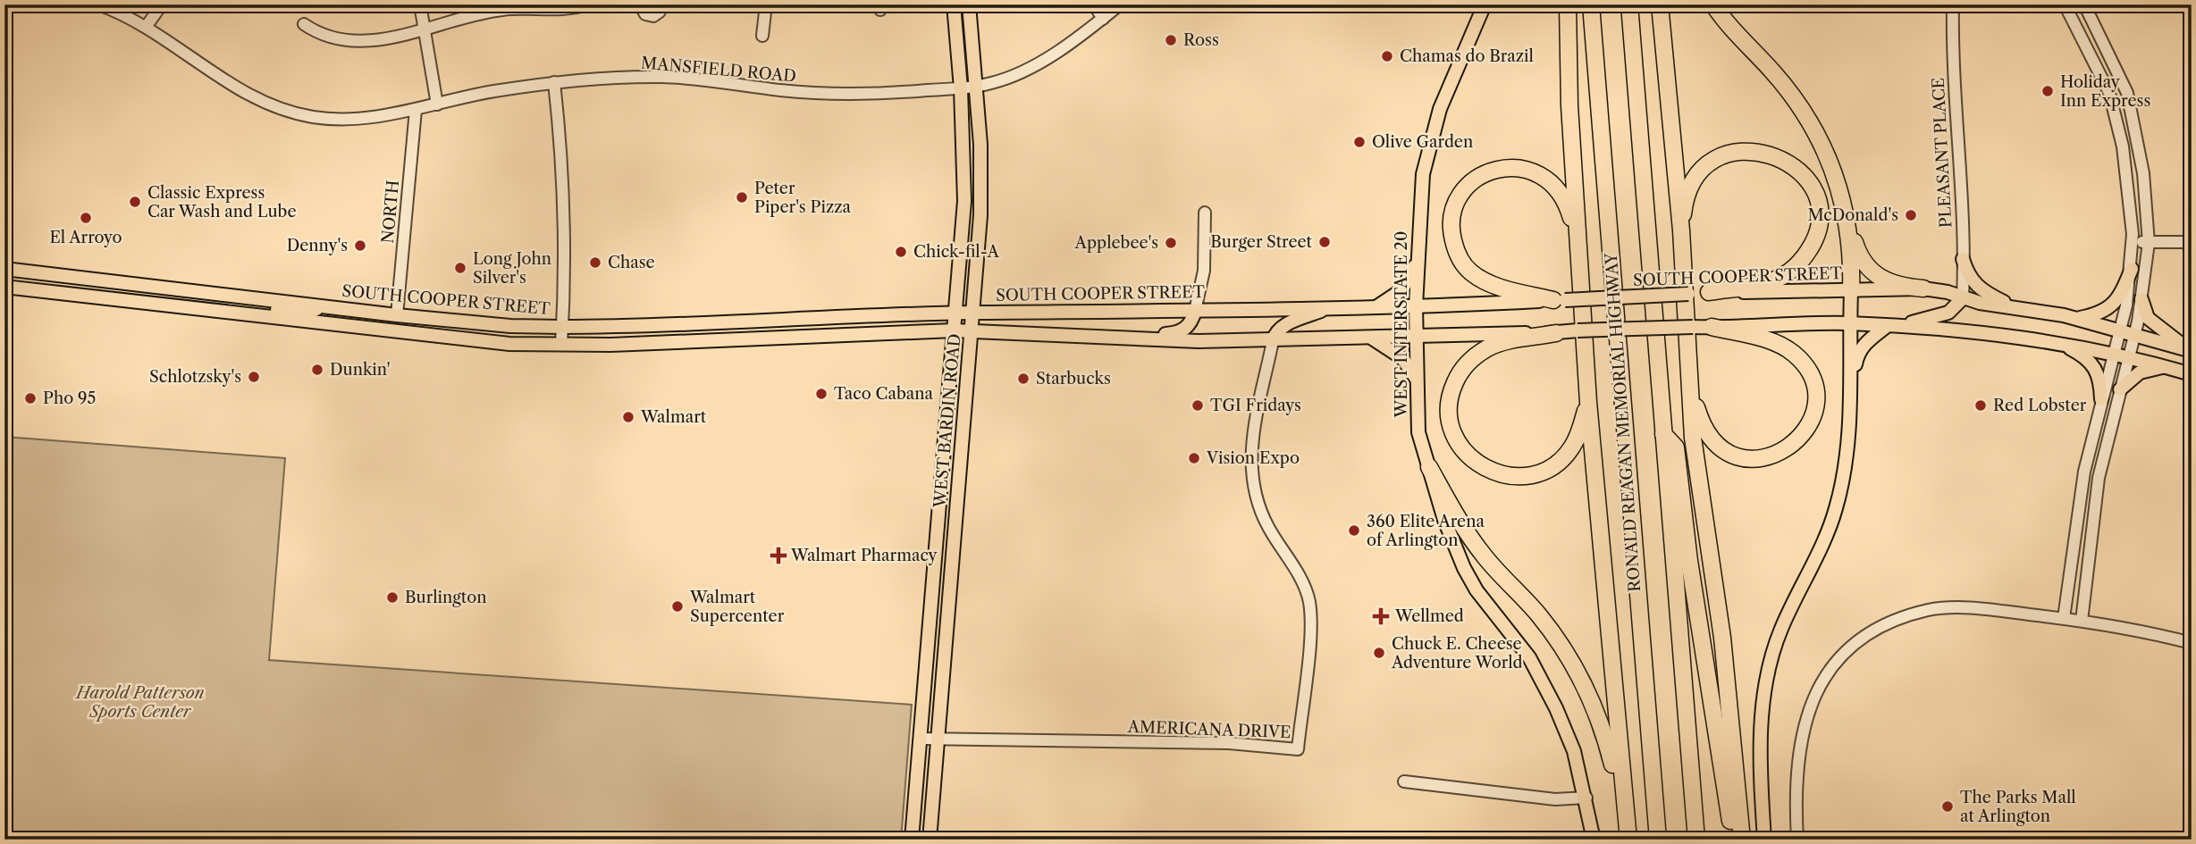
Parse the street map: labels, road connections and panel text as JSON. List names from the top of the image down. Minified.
{"streets":{"highway":["RONALD REAGAN MEMORIAL HIGHWAY"],"main road":["SOUTH COOPER STREET","WEST INTERSTATE 20","WEST BARDIN ROAD"],"street":["MANSFIELD ROAD","PLEASANT PLACE","NORTH","AMERICANA DRIVE"]},"crossings":[["MANSFIELD ROAD","NORTH"],["MANSFIELD ROAD","WEST BARDIN ROAD"],["PLEASANT PLACE","SOUTH COOPER STREET"],["NORTH","SOUTH COOPER STREET"],["SOUTH COOPER STREET","WEST INTERSTATE 20"],["SOUTH COOPER STREET","WEST BARDIN ROAD"],["SOUTH COOPER STREET","AMERICANA DRIVE"],["WEST BARDIN ROAD","AMERICANA DRIVE"]],"parks":["Harold Patterson Sports Center"],"places":{"other":["Ross","Chamas do Brazil","Holiday Inn Express","Olive Garden","Peter Piper's Pizza","Classic Express Car Wash and Lube","McDonald's","El Arroyo","Burger Street","Applebee's","Denny's","Chick-fil-A","Chase","Long John Silver's","Dunkin'","Schlotzsky's","Starbucks","Taco Cabana","Pho 95","TGI Fridays","Red Lobster","Walmart","Vision Expo","360 Elite Arena of Arlington","Burlington","Walmart Supercenter","Chuck E. Cheese Adventure World","The Parks Mall at Arlington"],"health":["Walmart Pharmacy","Wellmed"]}}
